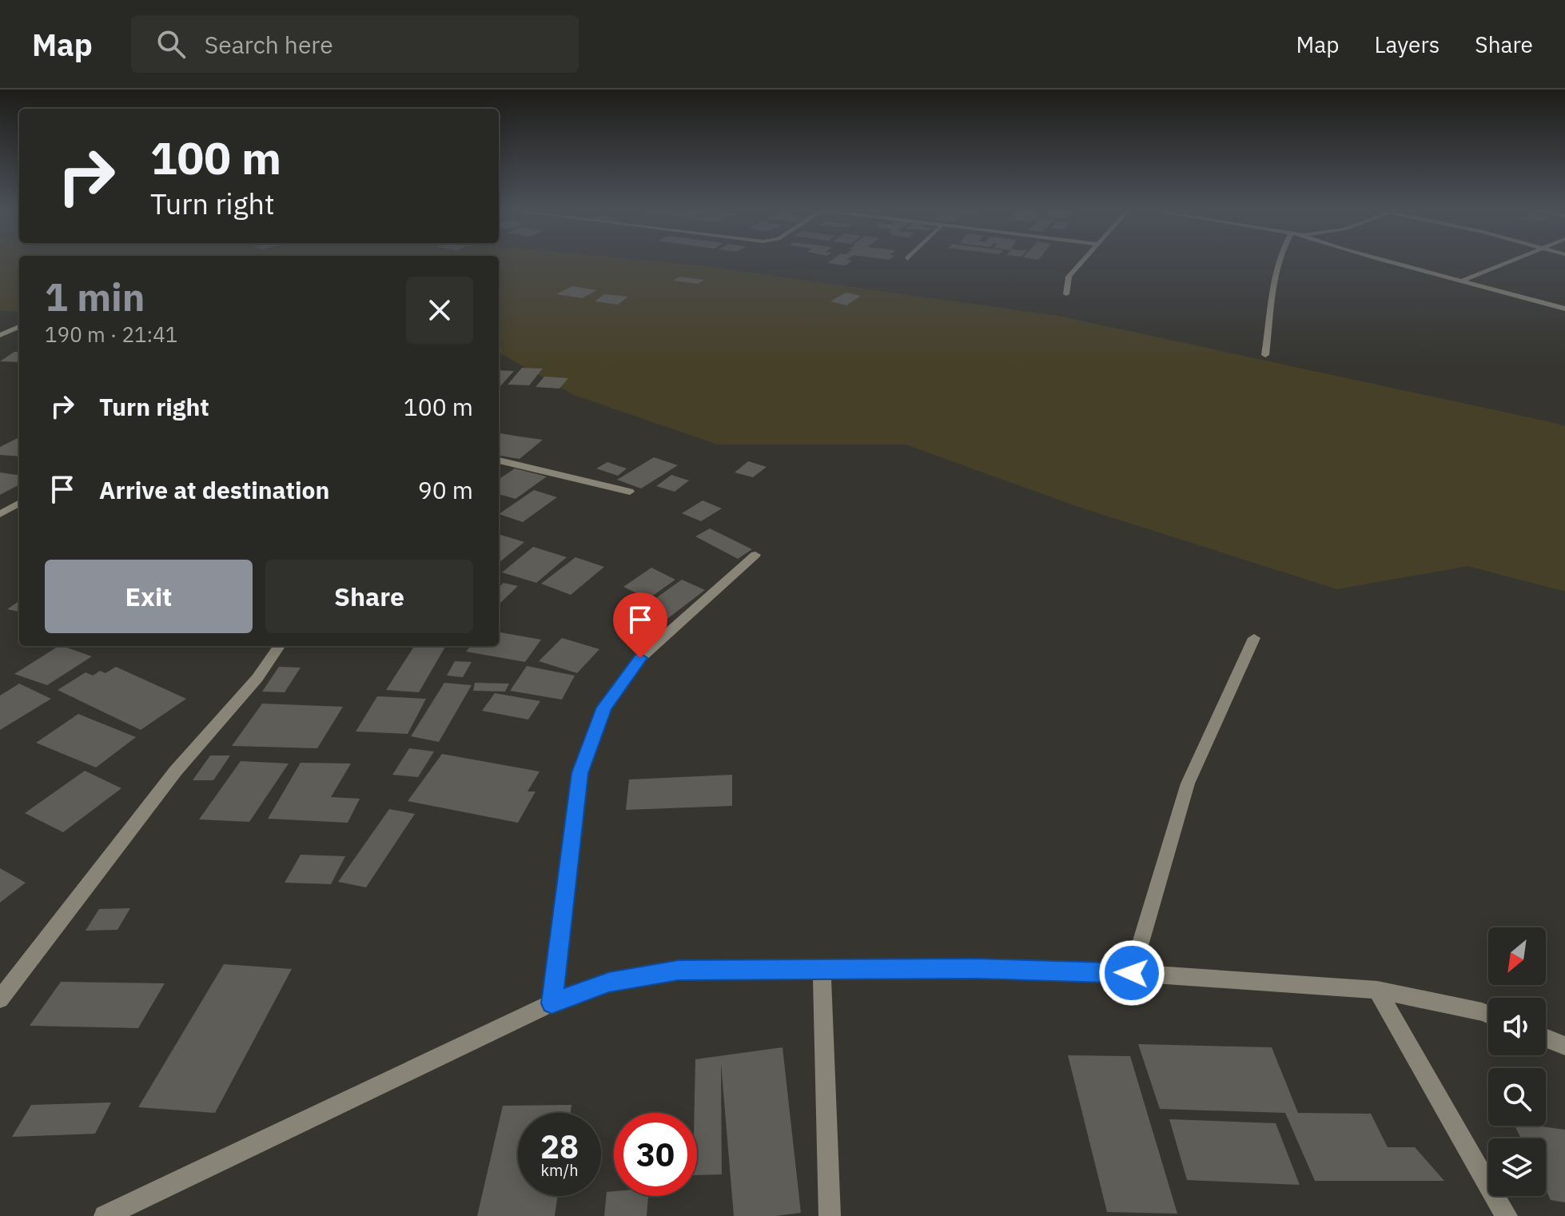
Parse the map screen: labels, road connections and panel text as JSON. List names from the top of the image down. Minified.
{"north":"bottom left","page":{"header":"Map","search":"Search here","nav":["Map","Layers","Share"],"turn":["100 m","Turn right"],"heading":["1 min","190 m · 21:41"],"list":[{"name":"Turn right","value":"100 m"},{"name":"Arrive at destination","value":"90 m"}],"buttons":["Exit","Share"],"speed":"28 km/h","limit":"30"}}
